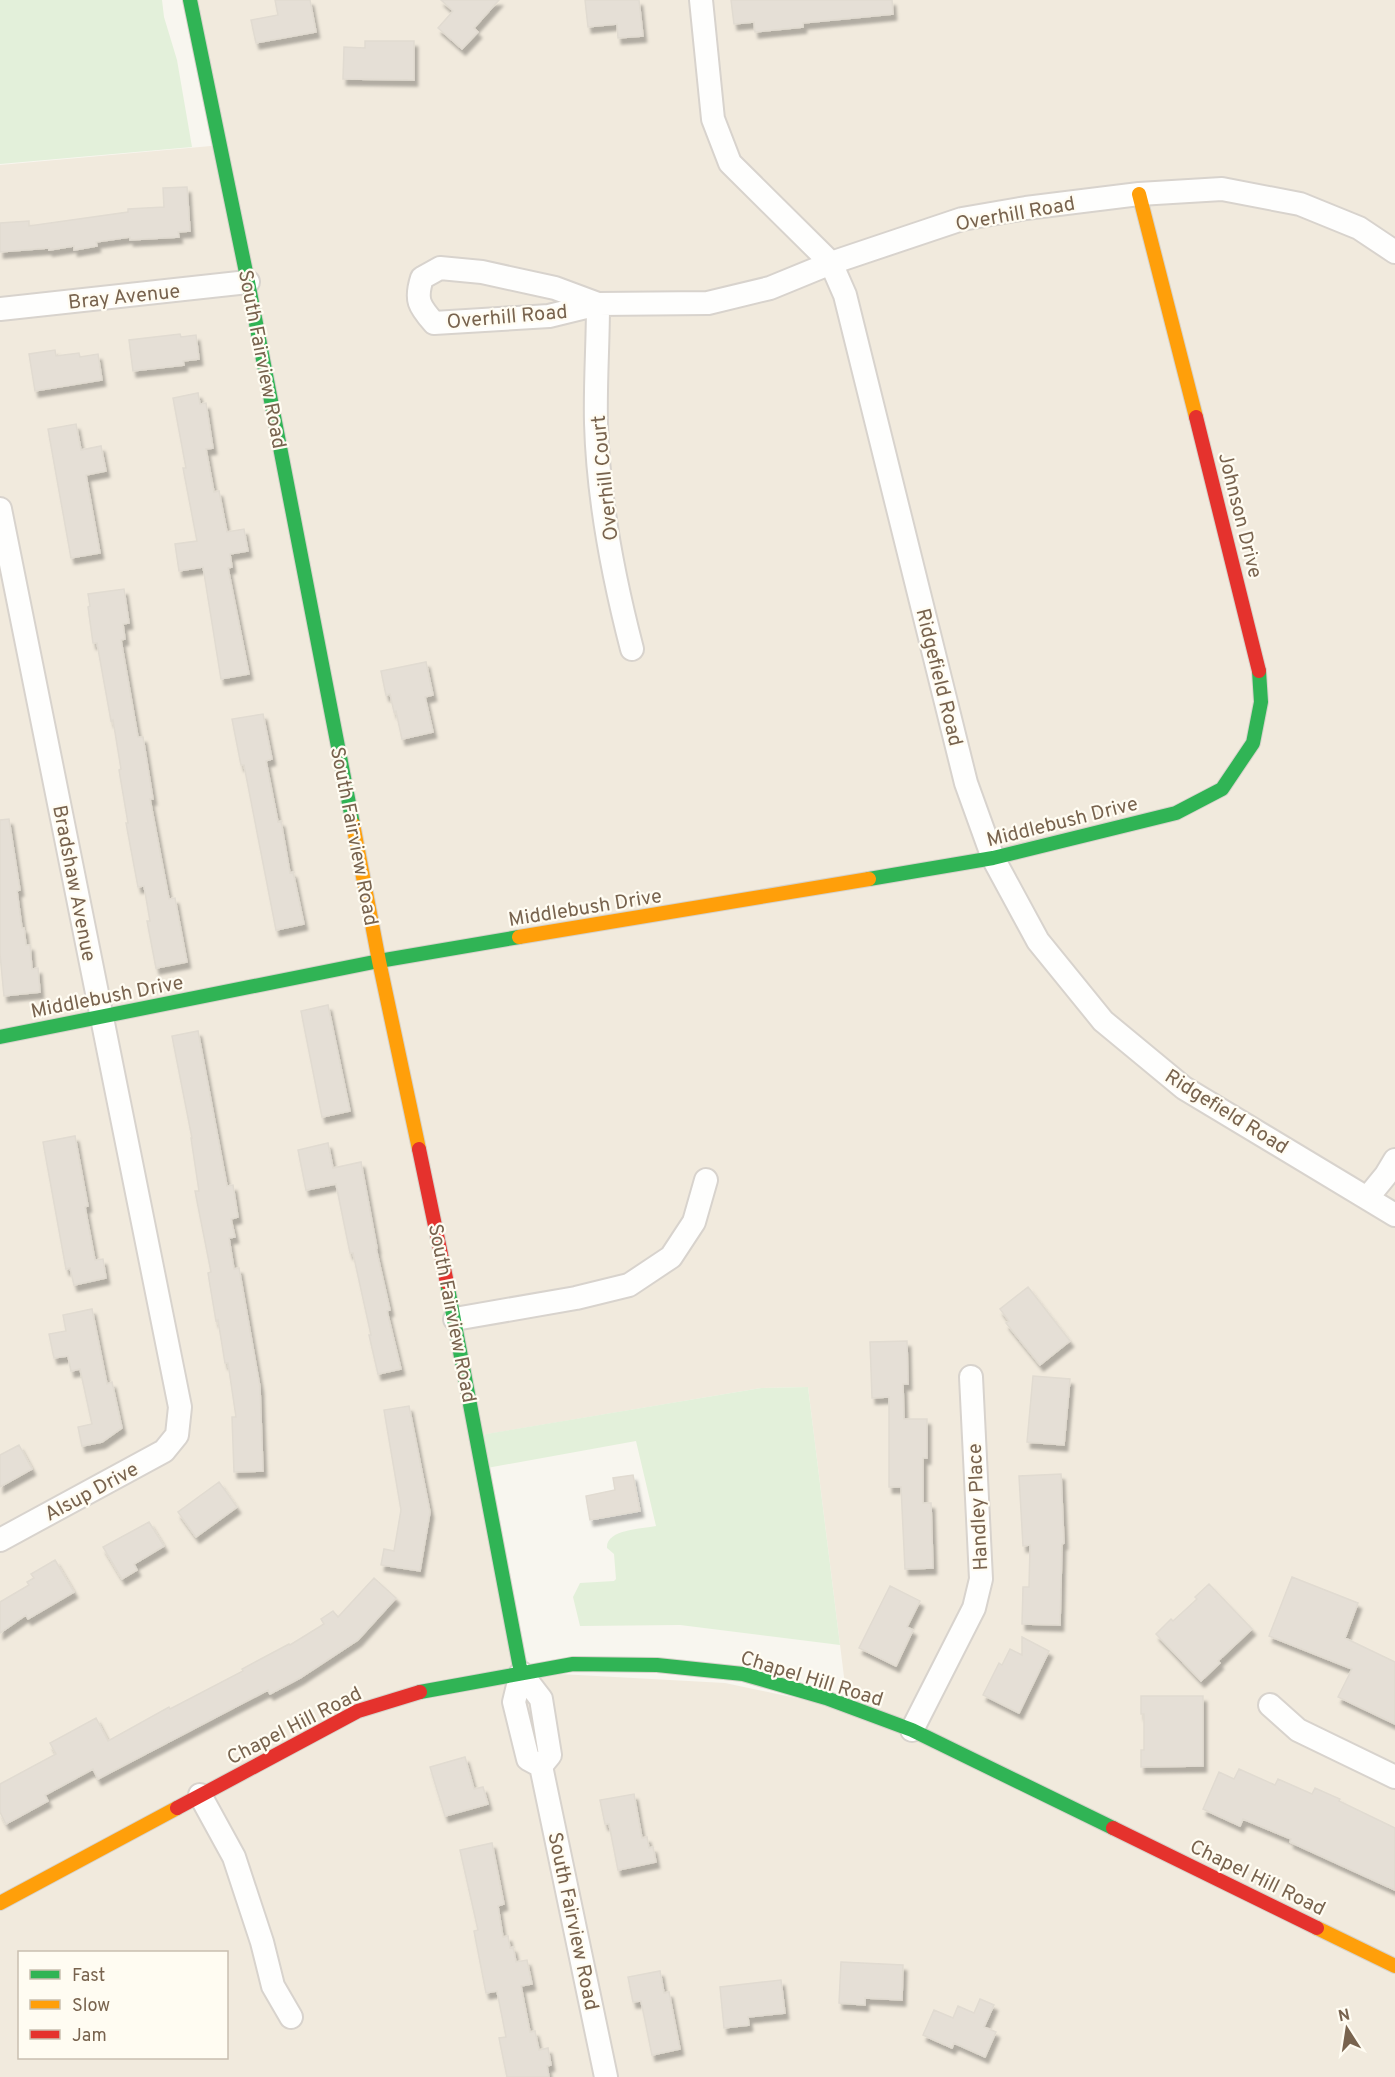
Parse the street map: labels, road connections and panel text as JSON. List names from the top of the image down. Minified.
{"streets":{"street":["Overhill Road","Bray Avenue","South Fairview Road","Overhill Court","Johnson Drive","Ridgefield Road","Middlebush Drive","Bradshaw Avenue","Alsup Drive","Handley Place","Chapel Hill Road"]},"crossings":[["Overhill Road","Overhill Court"],["Overhill Road","Johnson Drive"],["Overhill Road","Ridgefield Road"],["Bray Avenue","South Fairview Road"],["South Fairview Road","Middlebush Drive"],["South Fairview Road","Chapel Hill Road"],["Johnson Drive","Middlebush Drive"],["Ridgefield Road","Middlebush Drive"],["Middlebush Drive","Bradshaw Avenue"],["Bradshaw Avenue","Alsup Drive"],["Handley Place","Chapel Hill Road"]],"legend":["Fast","Slow","Jam"],"north":"top"}
